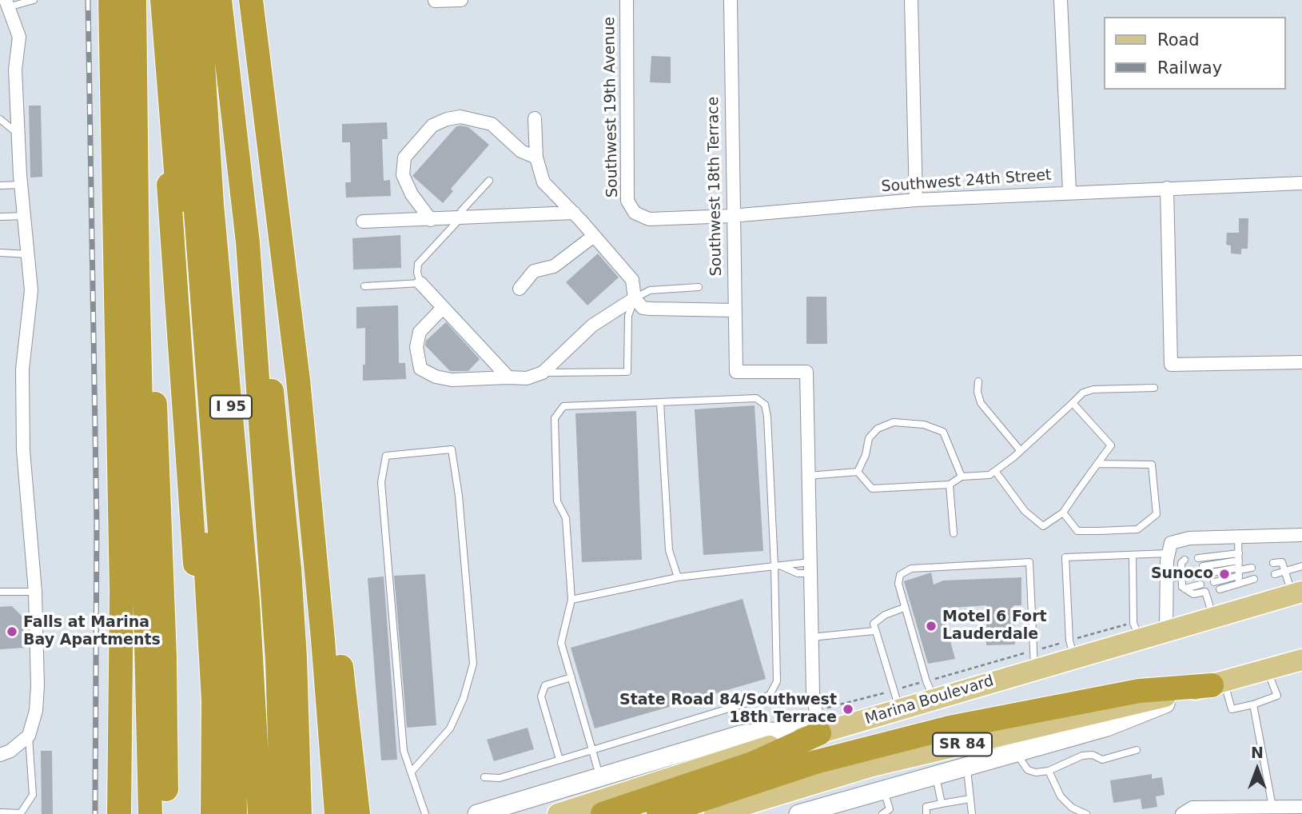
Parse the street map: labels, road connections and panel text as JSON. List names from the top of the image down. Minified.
{"streets":{"highway":["I 95"],"main road":["Marina Boulevard","SR 84"],"street":["Southwest 19th Avenue","Southwest 24th Street","Southwest 18th Terrace"]},"crossings":[["Southwest 19th Avenue","Southwest 24th Street"],["Southwest 24th Street","Southwest 18th Terrace"]],"places":["Sunoco","Motel 6 Fort Lauderdale","Falls at Marina Bay Apartments","State Road 84/Southwest 18th Terrace"],"legend":["Road","Railway"],"north":"top"}
